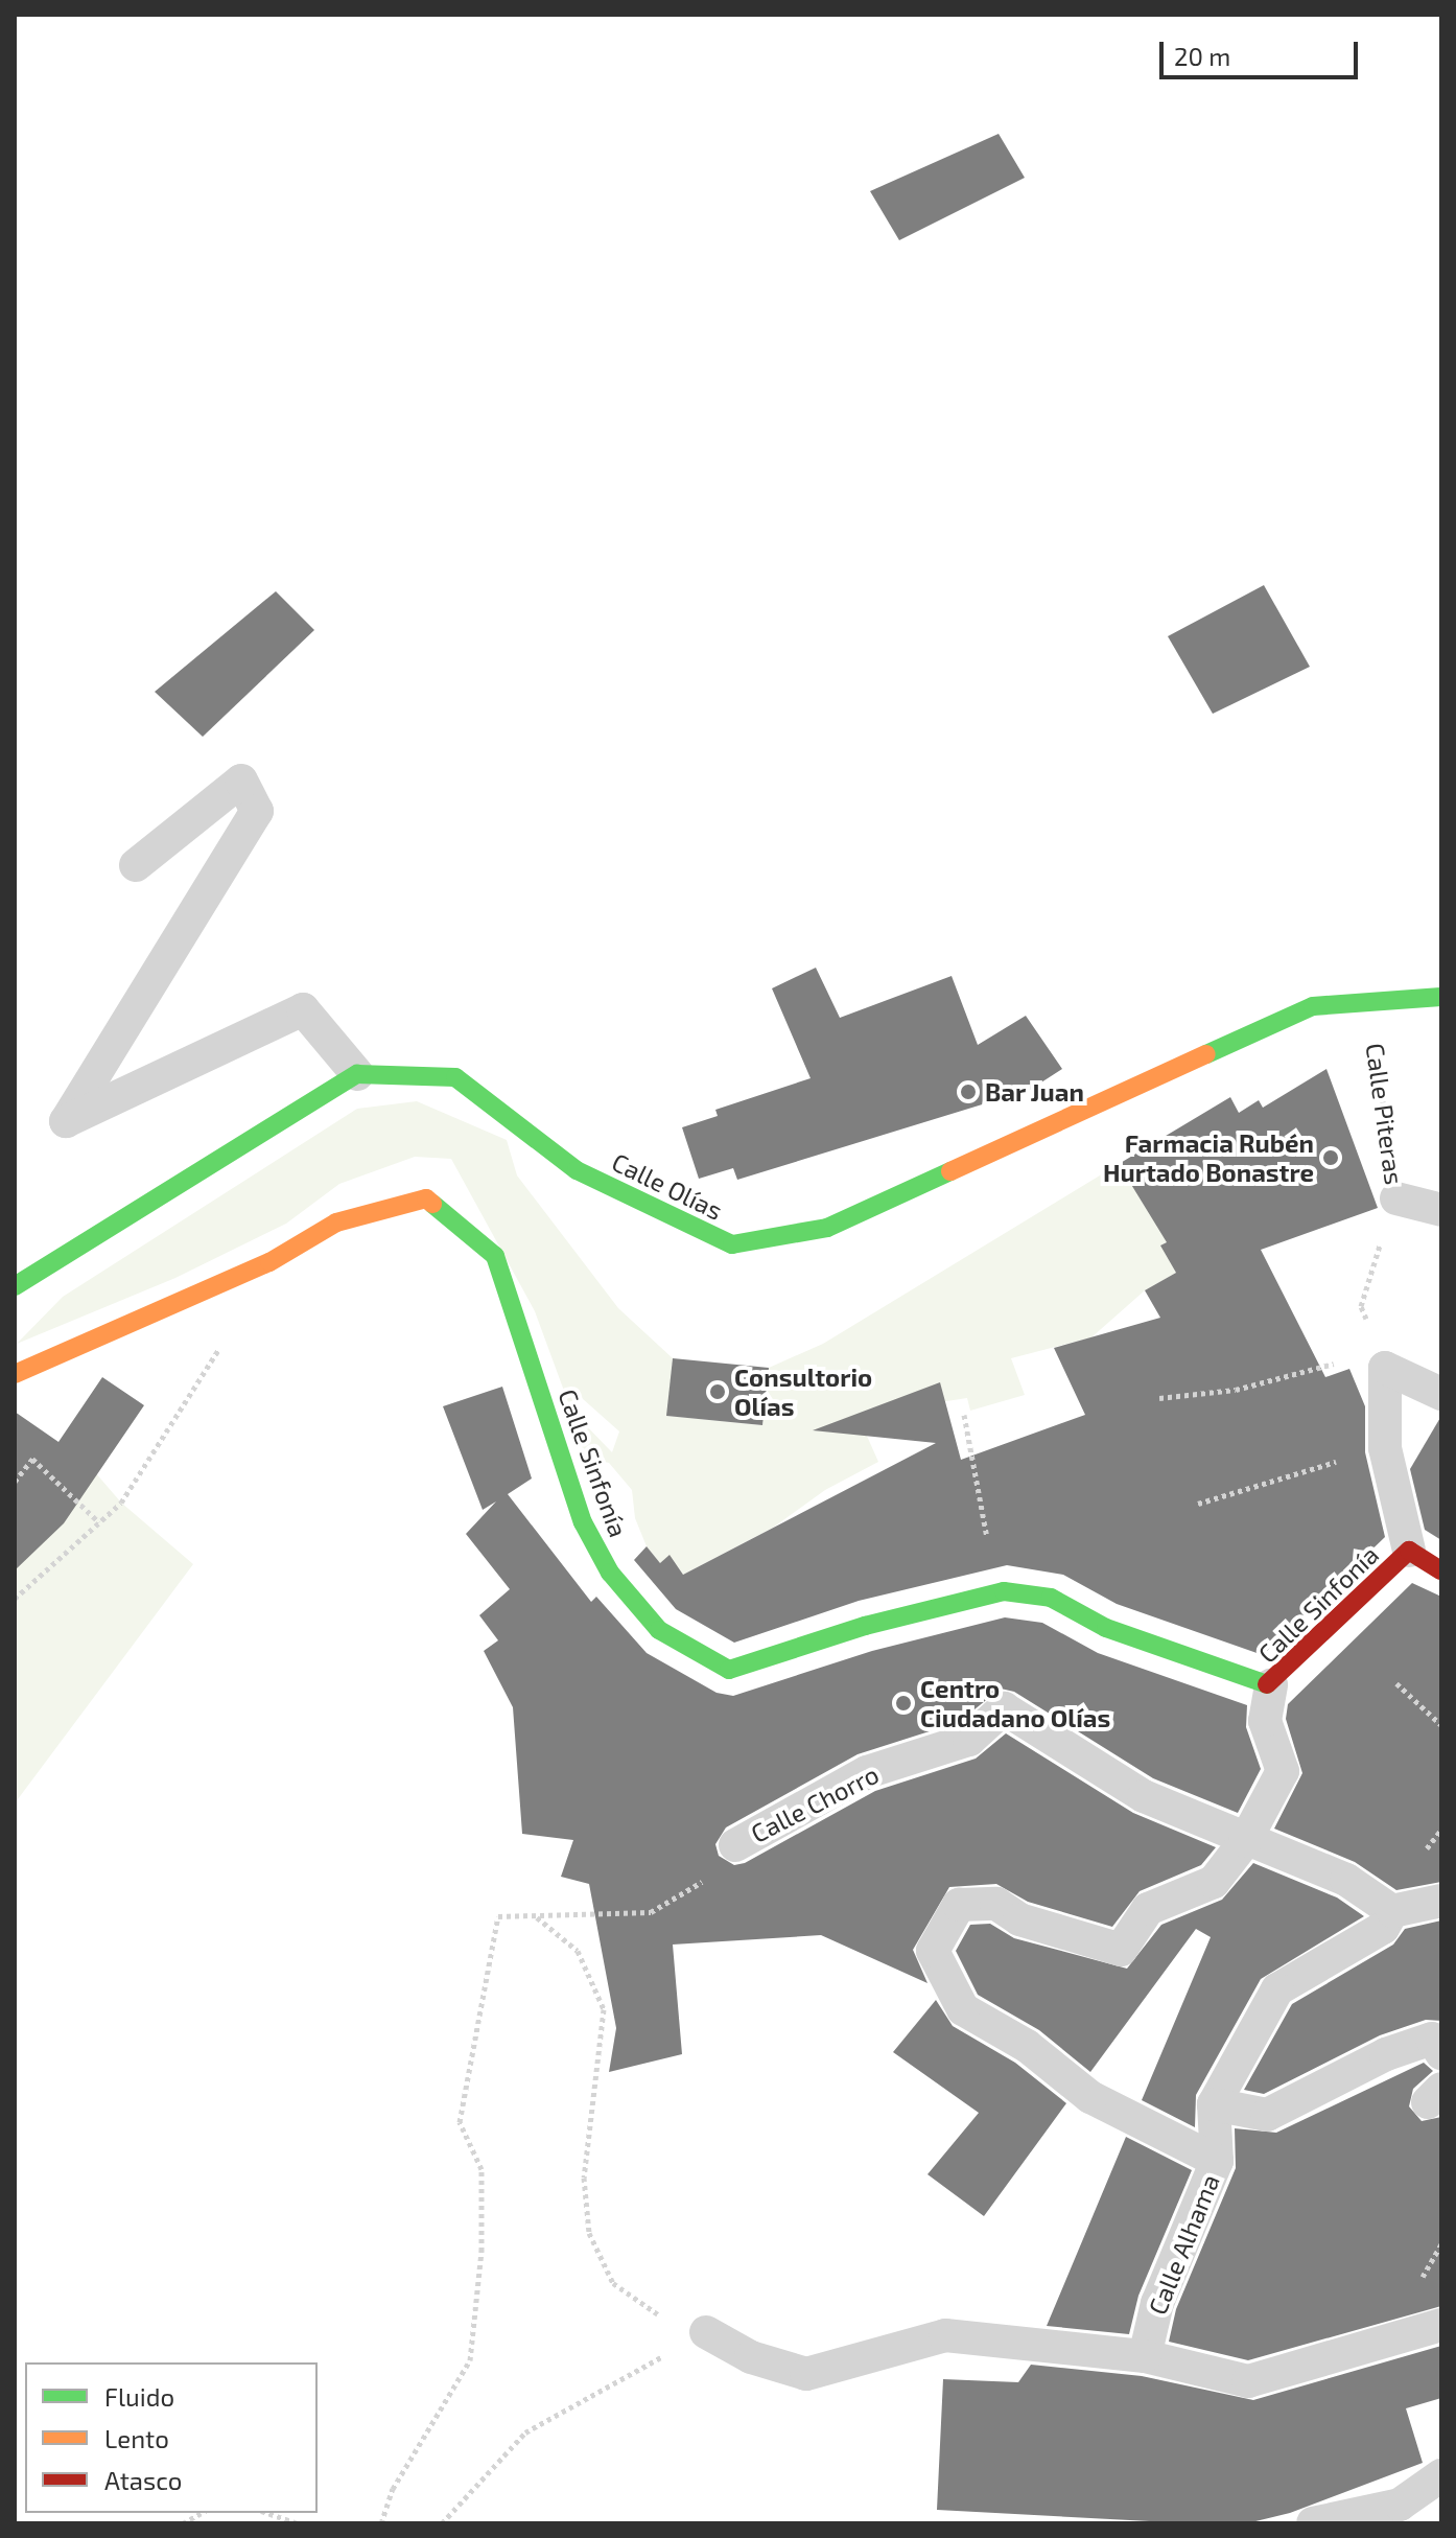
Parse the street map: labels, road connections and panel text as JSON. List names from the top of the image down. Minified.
{"streets":{"street":["Calle Olías","Calle Sinfonía"],"lane":["Calle Chorro","Calle Alhama"],"path":["Calle Piteras"]},"crossings":[["Calle Piteras","Calle Olías"]],"places":["Bar Juan","Farmacia Rubén Hurtado Bonastre","Consultorio Olías","Centro Ciudadano Olías"],"legend":["Fluido","Lento","Atasco"],"scale_bar":"20 m"}
